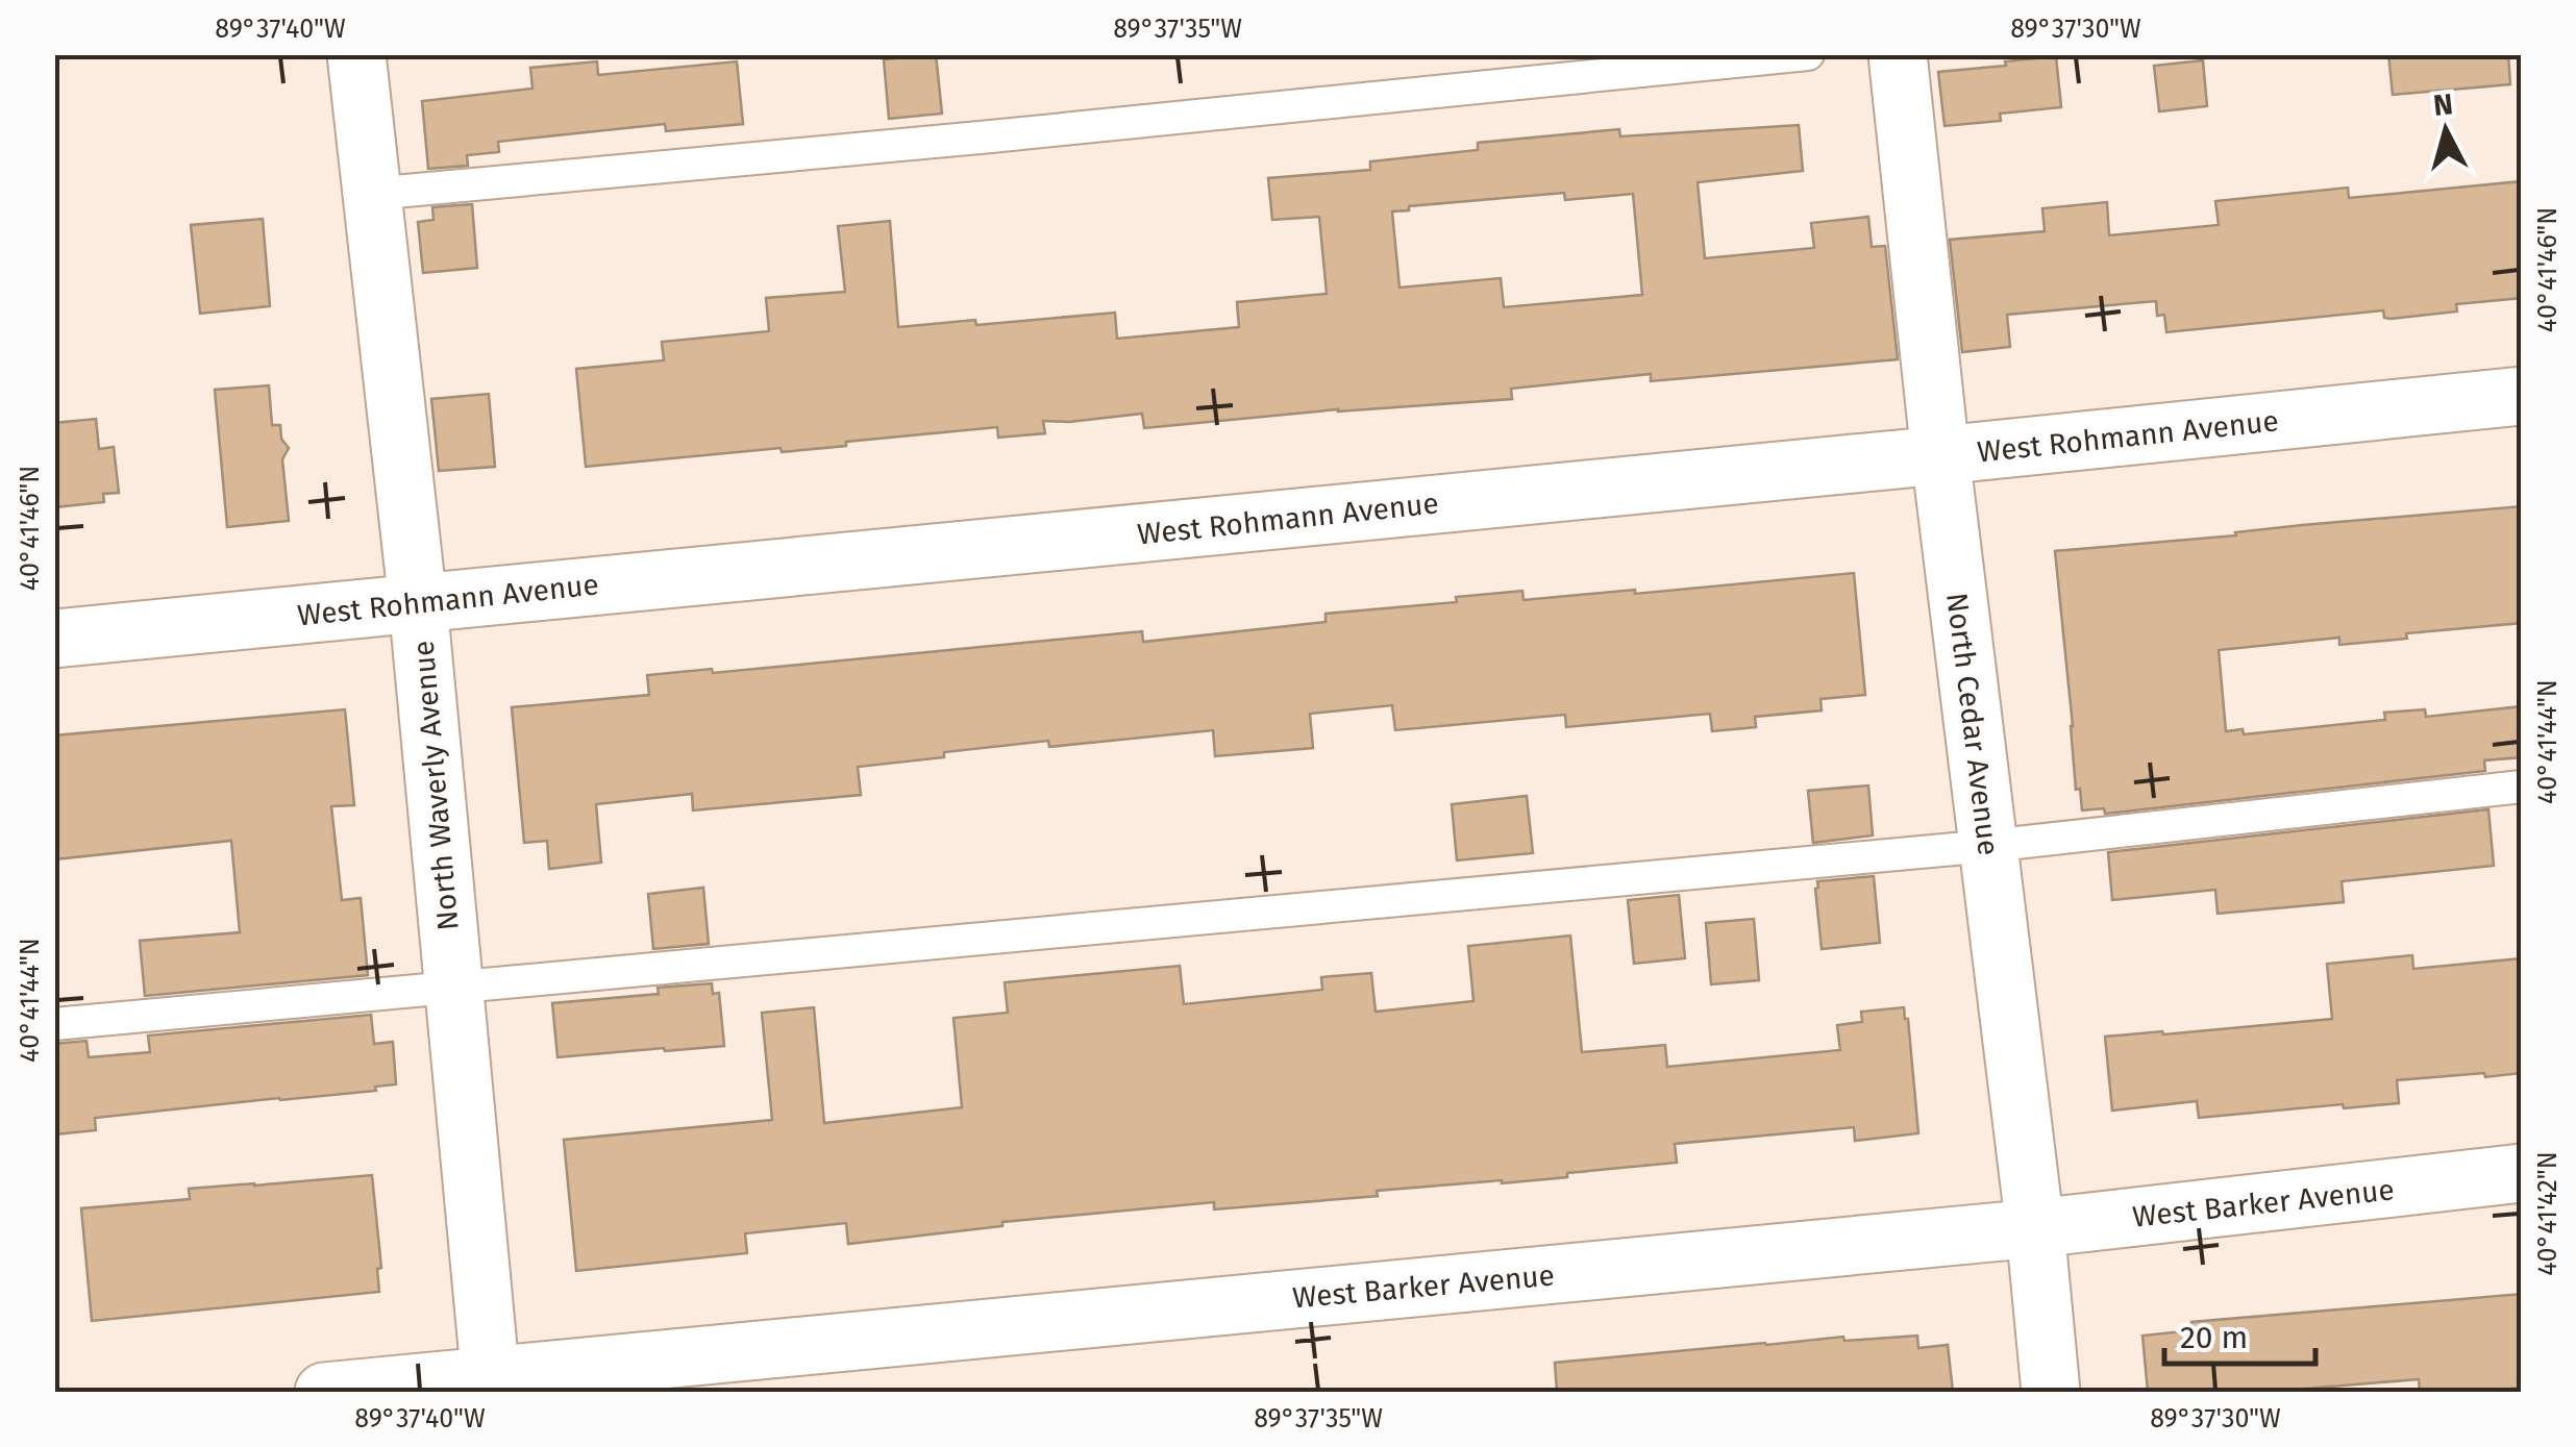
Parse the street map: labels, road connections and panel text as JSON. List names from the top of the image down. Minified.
{"streets":{"street":["West Rohmann Avenue","North Cedar Avenue","North Waverly Avenue","West Barker Avenue"]},"crossings":[["West Rohmann Avenue","North Cedar Avenue"],["West Rohmann Avenue","North Waverly Avenue"],["North Cedar Avenue","West Barker Avenue"],["North Waverly Avenue","West Barker Avenue"]],"scale_bar":"20 m","north":"top","coordinates":["89°37'40\"W","89°37'35\"W","89°37'30\"W","40°41'46\"N","40°41'44\"N","40°41'42\"N"]}
